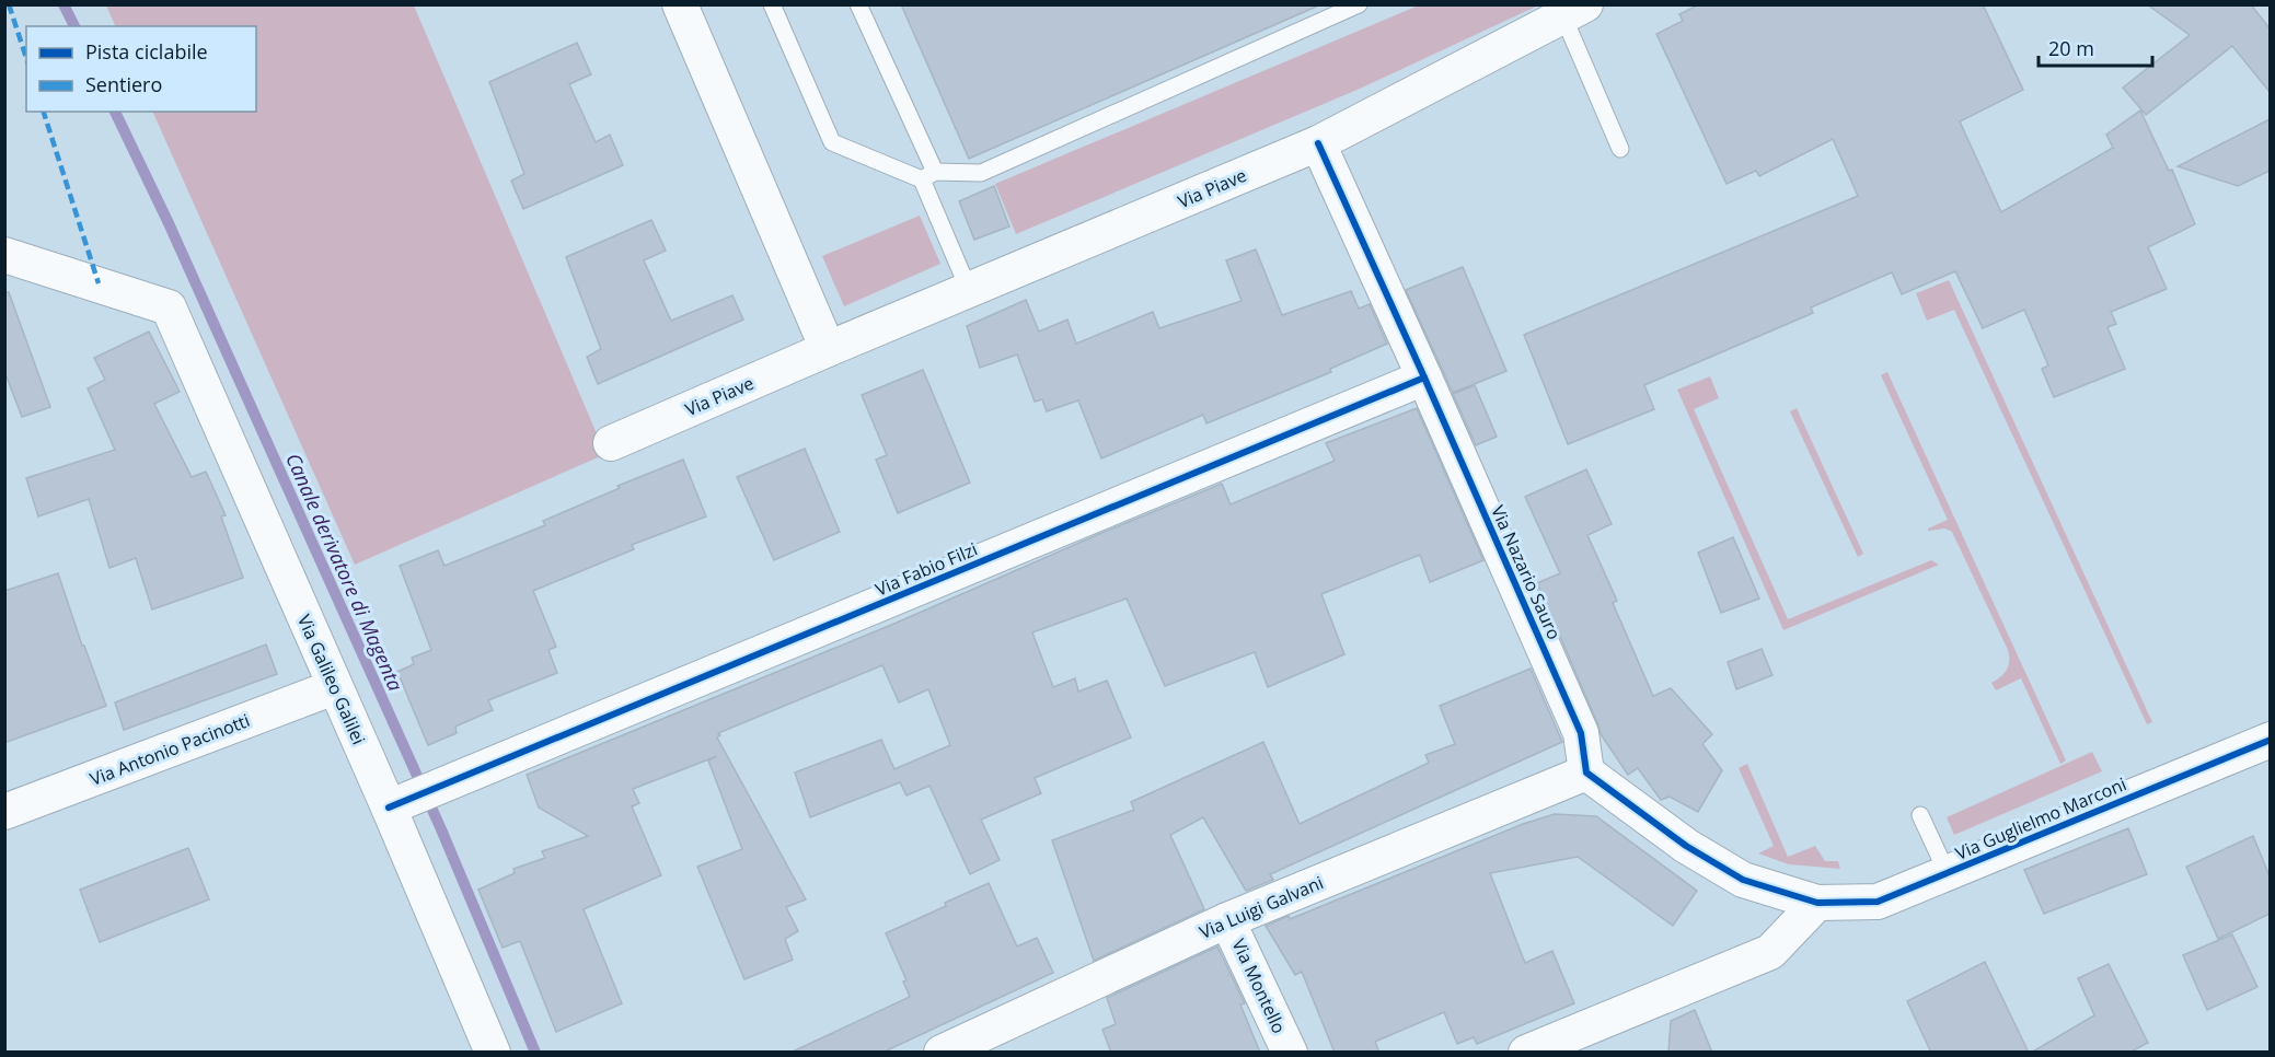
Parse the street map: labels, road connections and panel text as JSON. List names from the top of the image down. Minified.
{"streets":{"street":["Via Piave","Via Fabio Filzi","Via Nazario Sauro","Via Galileo Galilei","Via Antonio Pacinotti","Via Guglielmo Marconi","Via Luigi Galvani","Via Montello"]},"crossings":[["Via Piave","Via Nazario Sauro"],["Via Fabio Filzi","Via Nazario Sauro"],["Via Fabio Filzi","Via Galileo Galilei"],["Via Nazario Sauro","Via Luigi Galvani"],["Via Galileo Galilei","Via Antonio Pacinotti"],["Via Luigi Galvani","Via Montello"]],"water":["Canale derivatore di Magenta"],"legend":["Pista ciclabile","Sentiero"],"scale_bar":"20 m"}
